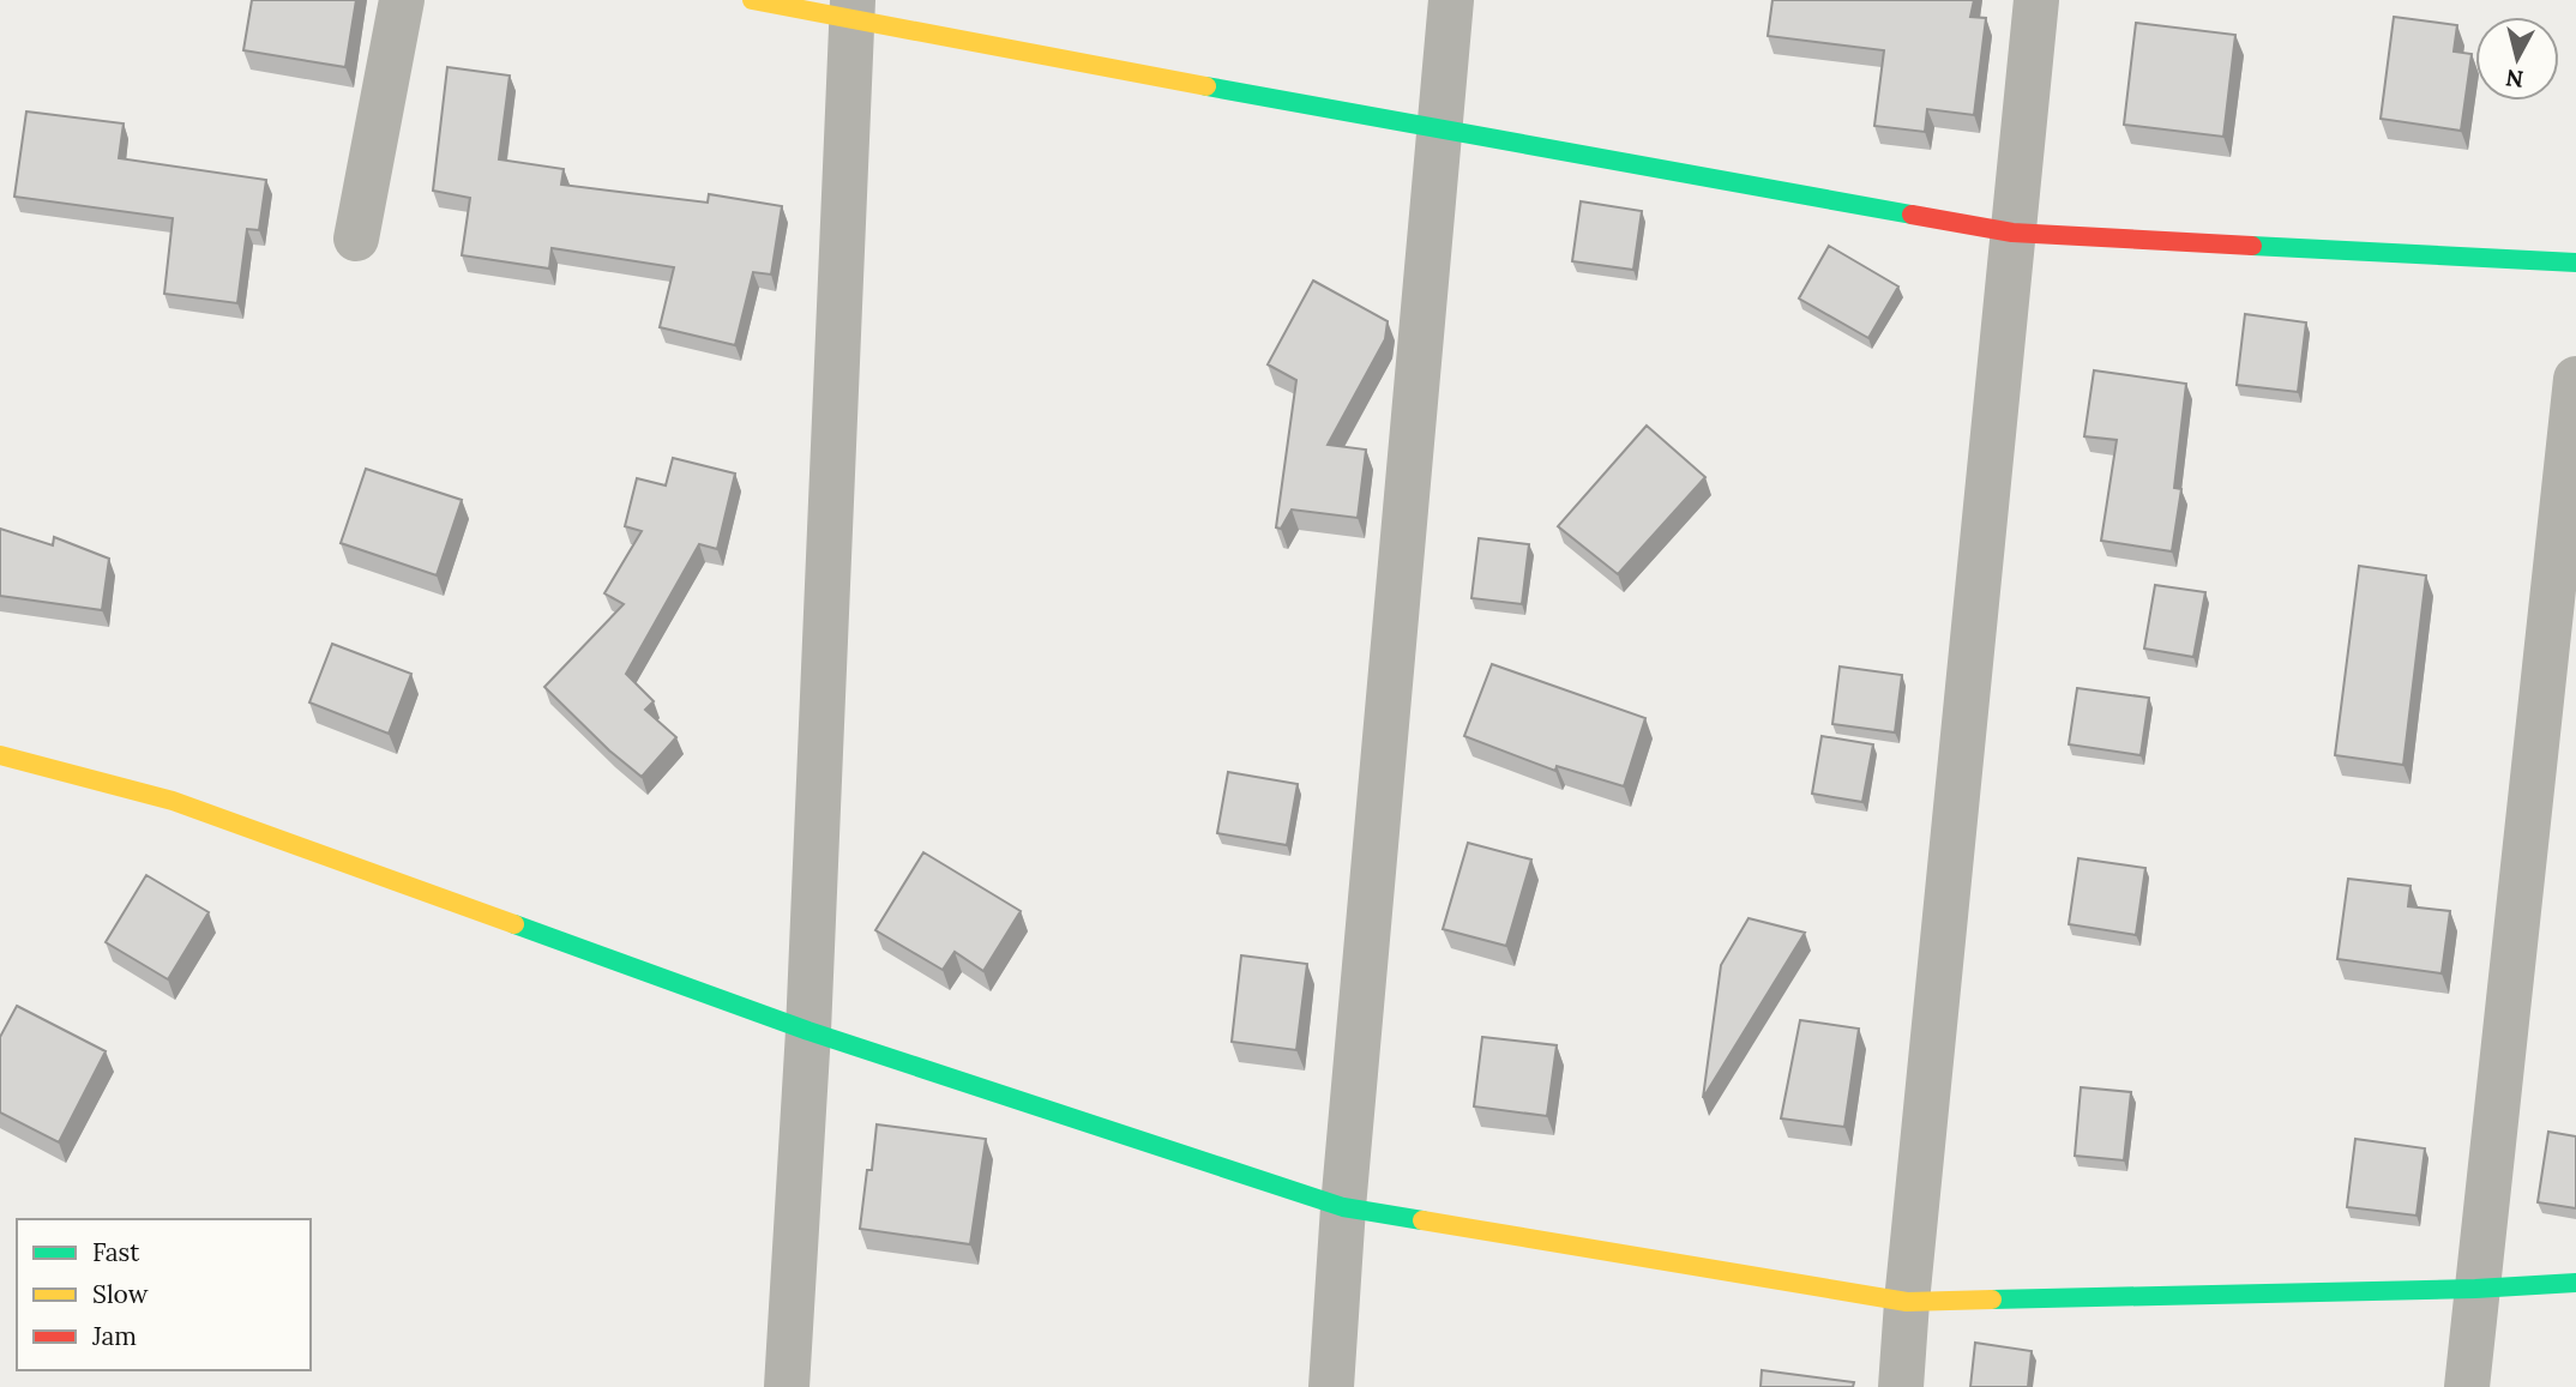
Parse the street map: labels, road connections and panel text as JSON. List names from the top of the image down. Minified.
{"legend":["Fast","Slow","Jam"],"north":"bottom"}
